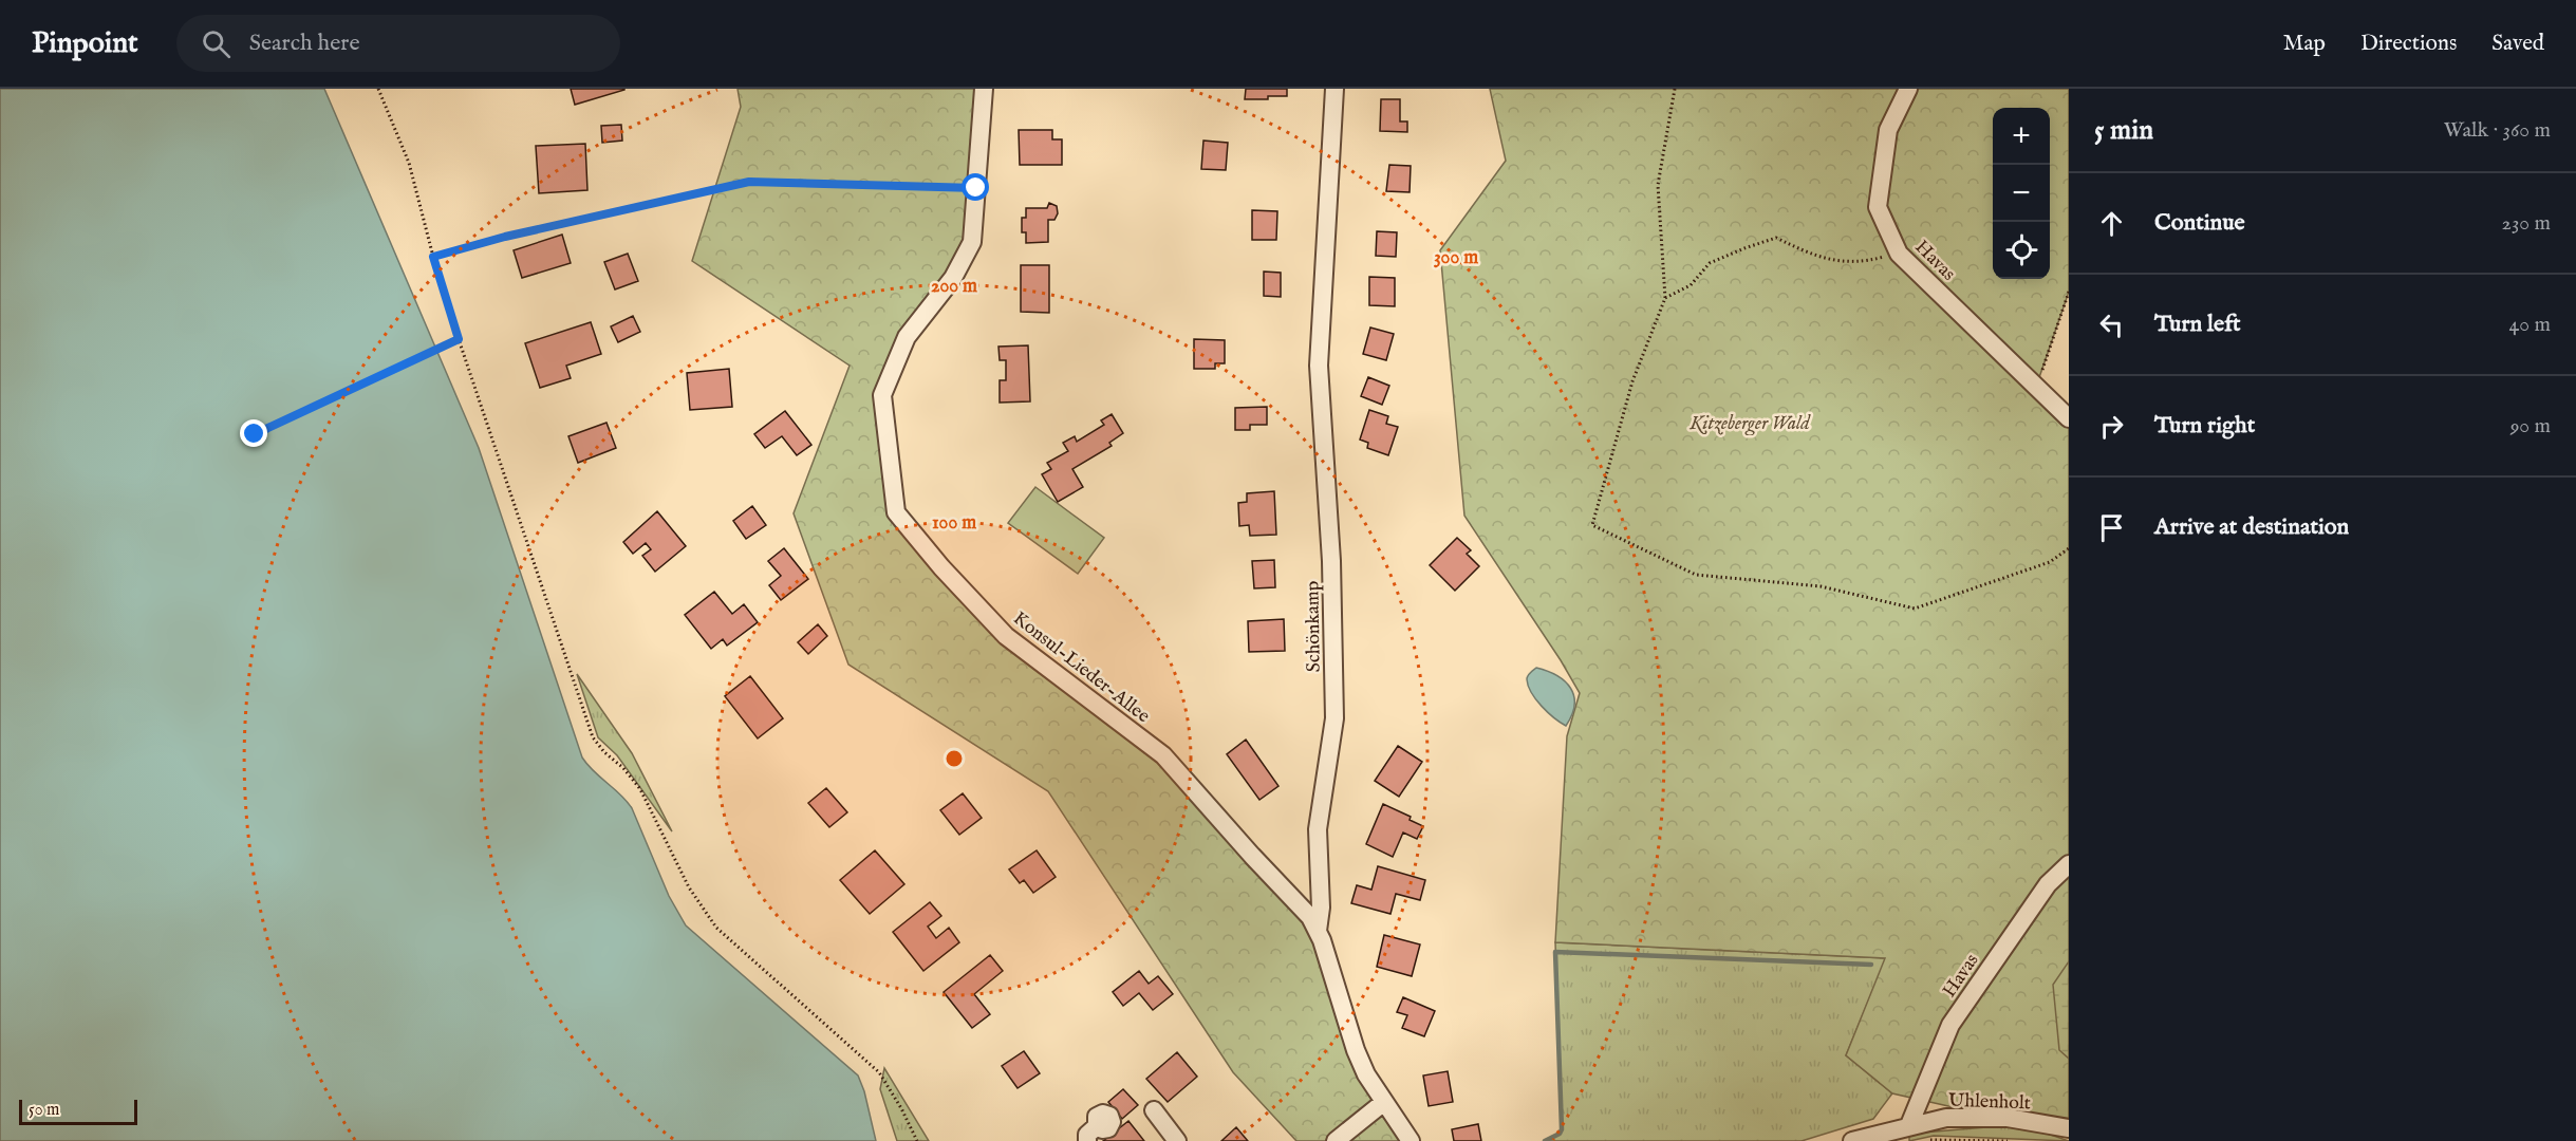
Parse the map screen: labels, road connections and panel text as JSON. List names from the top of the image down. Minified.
{"streets":{"street":["Havas","Schönkamp","Konsul-Lieder-Allee","Uhlenholt"]},"crossings":[["Havas","Uhlenholt"],["Schönkamp","Konsul-Lieder-Allee"]],"parks":["Kitzeberger Wald"],"scale_bar":"50 m","page":{"header":"Pinpoint","search":"Search here","nav":["Map","Directions","Saved"],"heading":["5 min","Walk · 360 m"],"map_buttons":["+","−"],"list":[["Continue","230 m"],["Turn left","40 m"],["Turn right","90 m"],"Arrive at destination"],"scale":"50 m"},"rings":["300 m","200 m","100 m"]}
